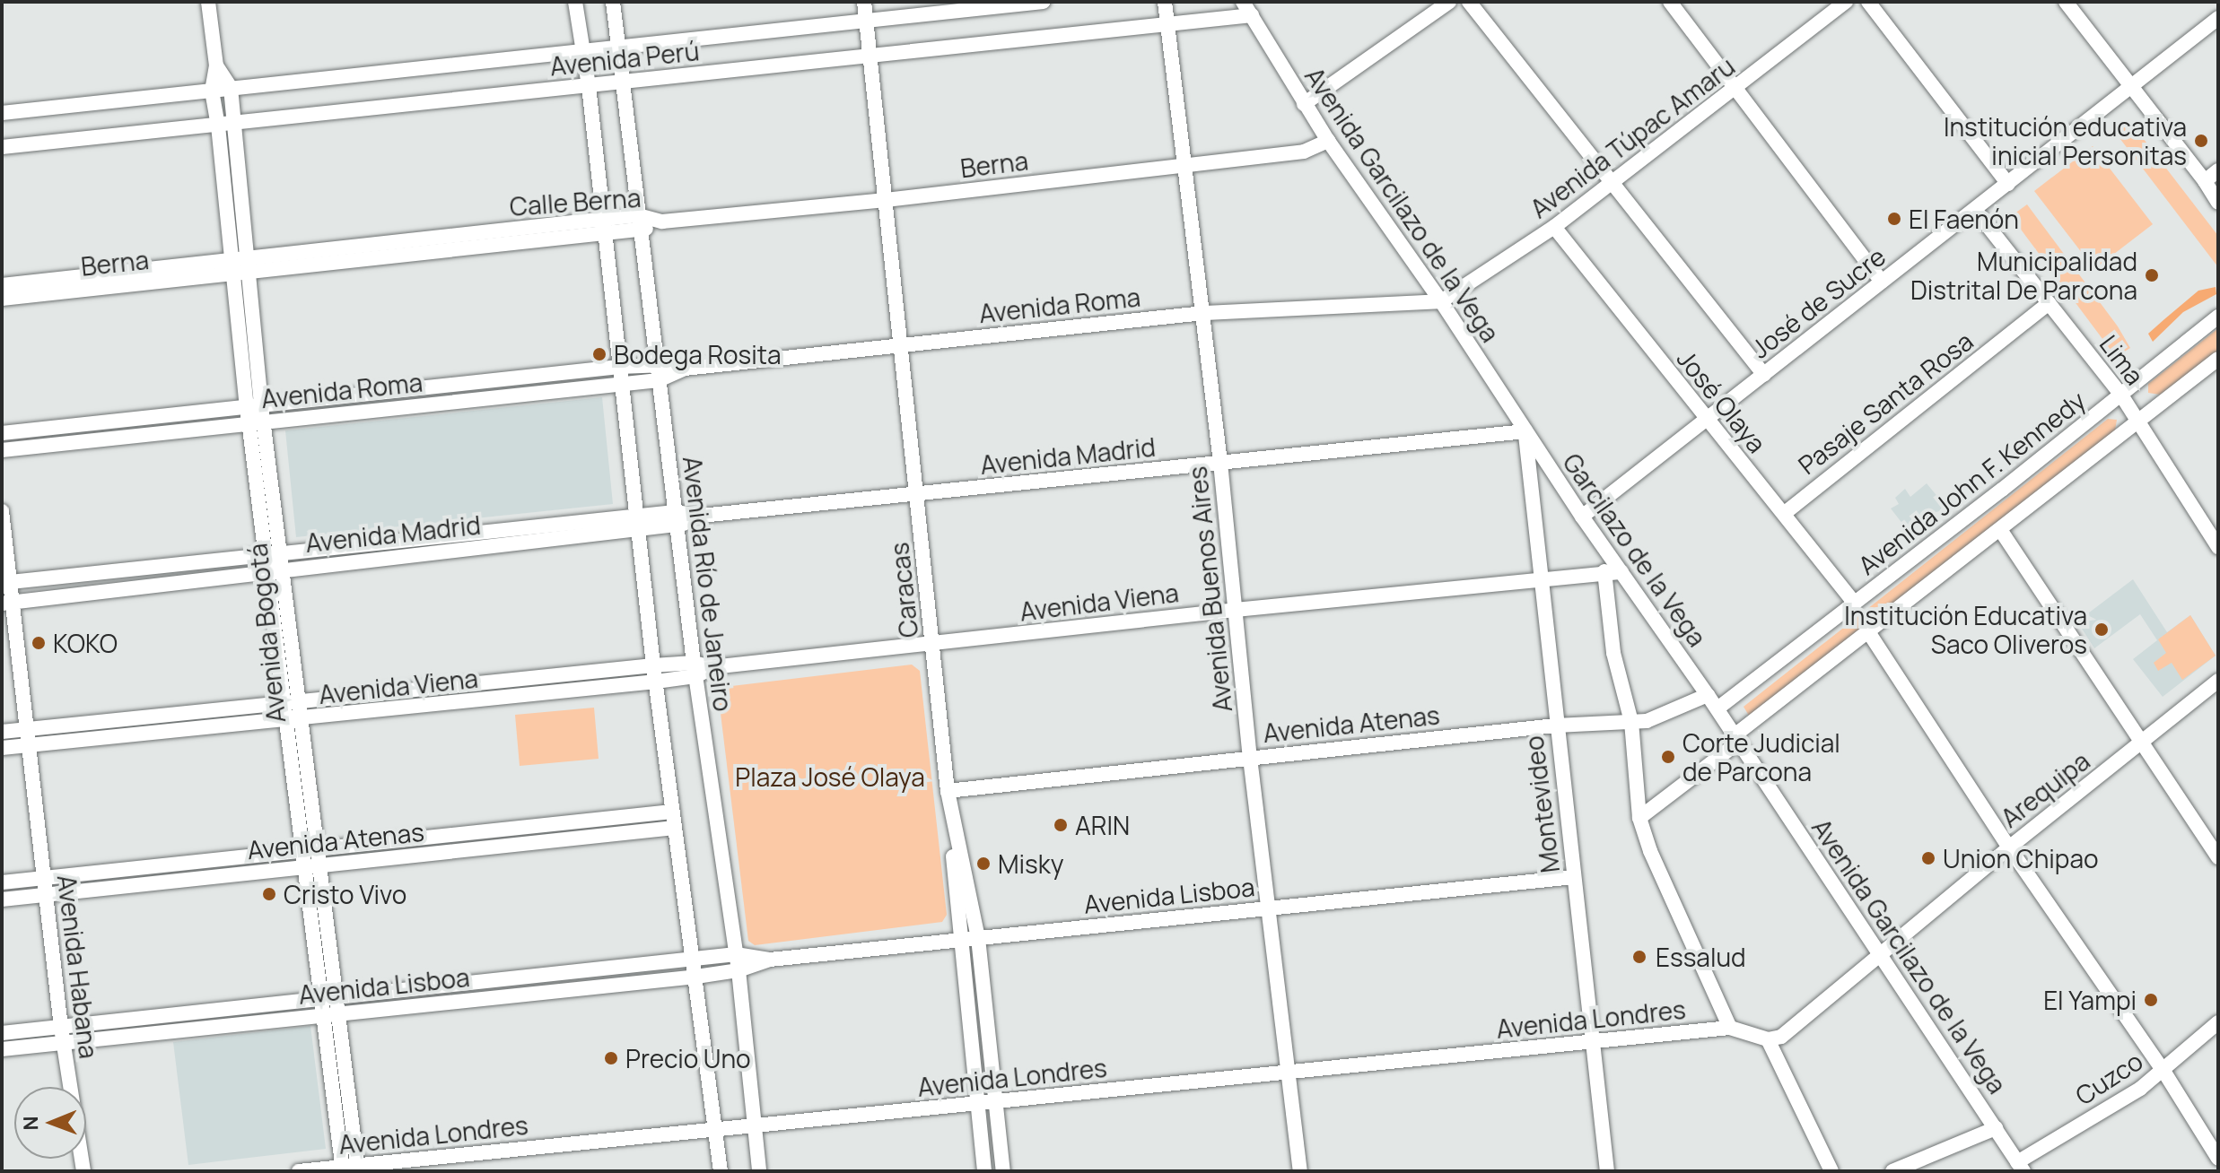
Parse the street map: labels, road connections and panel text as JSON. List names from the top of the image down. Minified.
{"streets":{"street":["Avenida Perú","Avenida Túpac Amaru","Berna","Calle Berna","Avenida Garcilazo de la Vega","José de Sucre","Avenida Roma","Lima","José Olaya","Pasaje Santa Rosa","Avenida Madrid","Avenida John F. Kennedy","Garcilazo de la Vega","Avenida Río de Janeiro","Avenida Buenos Aires","Caracas","Avenida Viena","Avenida Bogotá","Avenida Atenas","Arequipa","Montevideo","Avenida Lisboa","Avenida Habana","Avenida Londres","Cuzco"]},"crossings":[["Avenida Perú","Avenida Garcilazo de la Vega"],["Avenida Perú","Avenida Río de Janeiro"],["Avenida Perú","Avenida Buenos Aires"],["Avenida Perú","Caracas"],["Avenida Perú","Avenida Bogotá"],["Avenida Túpac Amaru","Avenida Garcilazo de la Vega"],["Avenida Túpac Amaru","Avenida Roma"],["Avenida Túpac Amaru","José Olaya"],["Berna","Calle Berna"],["Berna","Avenida Garcilazo de la Vega"],["Berna","Avenida Buenos Aires"],["Berna","Caracas"],["Berna","Avenida Bogotá"],["Calle Berna","Avenida Río de Janeiro"],["Calle Berna","Avenida Bogotá"],["Avenida Garcilazo de la Vega","Avenida Roma"],["Avenida Garcilazo de la Vega","Avenida Madrid"],["Avenida Garcilazo de la Vega","Avenida John F. Kennedy"],["Avenida Garcilazo de la Vega","Garcilazo de la Vega"],["Avenida Garcilazo de la Vega","Avenida Atenas"],["Avenida Garcilazo de la Vega","Arequipa"],["Avenida Garcilazo de la Vega","Montevideo"],["Avenida Garcilazo de la Vega","Cuzco"],["José de Sucre","Lima"],["José de Sucre","José Olaya"],["José de Sucre","Garcilazo de la Vega"],["Avenida Roma","Avenida Río de Janeiro"],["Avenida Roma","Avenida Buenos Aires"],["Avenida Roma","Caracas"],["Avenida Roma","Avenida Bogotá"],["Lima","Pasaje Santa Rosa"],["Lima","Avenida John F. Kennedy"],["José Olaya","Pasaje Santa Rosa"],["José Olaya","Avenida John F. Kennedy"],["Avenida Madrid","Garcilazo de la Vega"],["Avenida Madrid","Avenida Río de Janeiro"],["Avenida Madrid","Avenida Buenos Aires"],["Avenida Madrid","Caracas"],["Avenida Madrid","Avenida Bogotá"],["Avenida Madrid","Montevideo"],["Avenida Madrid","Avenida Habana"],["Garcilazo de la Vega","Avenida Viena"],["Garcilazo de la Vega","Avenida Atenas"],["Garcilazo de la Vega","Montevideo"],["Avenida Río de Janeiro","Avenida Viena"],["Avenida Río de Janeiro","Avenida Lisboa"],["Avenida Río de Janeiro","Avenida Londres"],["Avenida Buenos Aires","Avenida Viena"],["Avenida Buenos Aires","Avenida Atenas"],["Avenida Buenos Aires","Avenida Lisboa"],["Avenida Buenos Aires","Avenida Londres"],["Caracas","Avenida Viena"],["Caracas","Avenida Atenas"],["Caracas","Avenida Lisboa"],["Caracas","Avenida Londres"],["Avenida Viena","Avenida Bogotá"],["Avenida Viena","Montevideo"],["Avenida Viena","Avenida Habana"],["Avenida Bogotá","Avenida Atenas"],["Avenida Bogotá","Avenida Lisboa"],["Avenida Bogotá","Avenida Londres"],["Avenida Atenas","Montevideo"],["Avenida Atenas","Avenida Habana"],["Montevideo","Avenida Lisboa"],["Montevideo","Avenida Londres"],["Avenida Lisboa","Avenida Habana"]],"parks":["Plaza José Olaya"],"places":["Institución educativa inicial Personitas","El Faenón","Municipalidad Distrital De Parcona","Bodega Rosita","Institución Educativa Saco Oliveros","KOKO","Corte Judicial de Parcona","ARIN","Union Chipao","Misky","Cristo Vivo","Essalud","El Yampi","Precio Uno"],"north":"left"}
